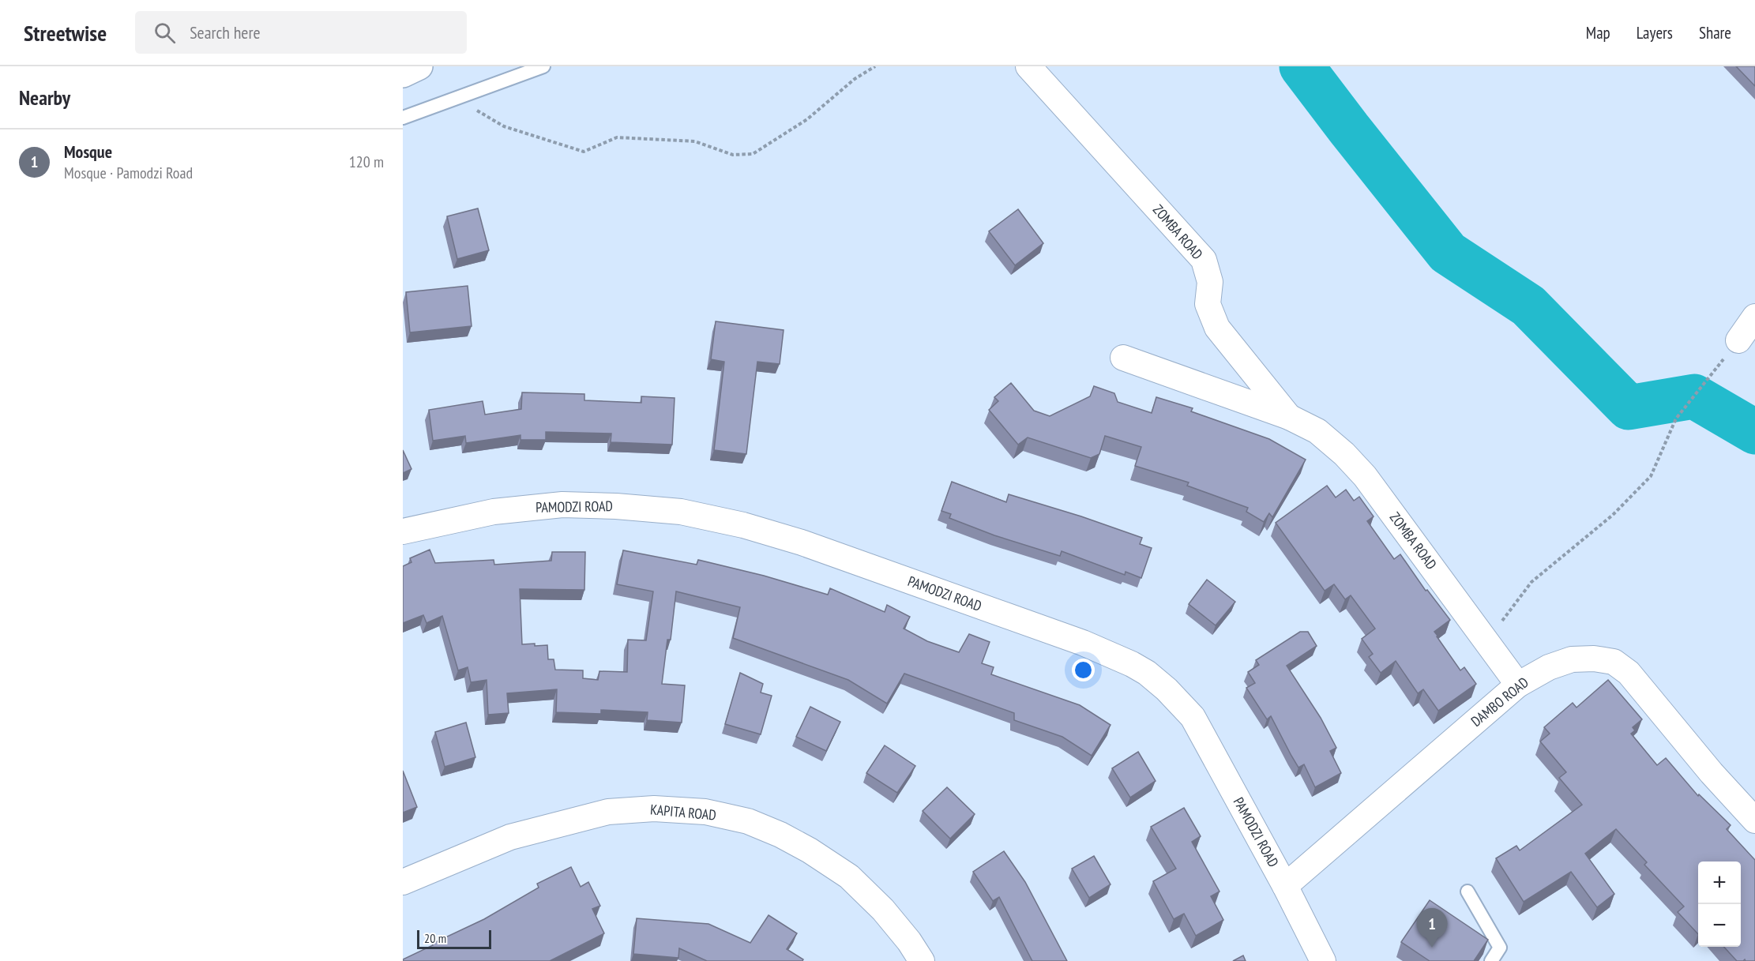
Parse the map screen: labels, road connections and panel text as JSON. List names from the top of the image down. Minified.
{"streets":{"street":["ZOMBA ROAD","PAMODZI ROAD","DAMBO ROAD","KAPITA ROAD"]},"crossings":[["ZOMBA ROAD","DAMBO ROAD"],["PAMODZI ROAD","DAMBO ROAD"]],"scale_bar":"20 m","page":{"header":"Streetwise","search":"Search here","nav":["Map","Layers","Share"],"heading":"Nearby","list":[{"mark":"1","name":"Mosque","note":"Mosque · Pamodzi Road","value":"120 m"}],"map_buttons":["+","−"],"pins":"1","scale":"20 m"}}
